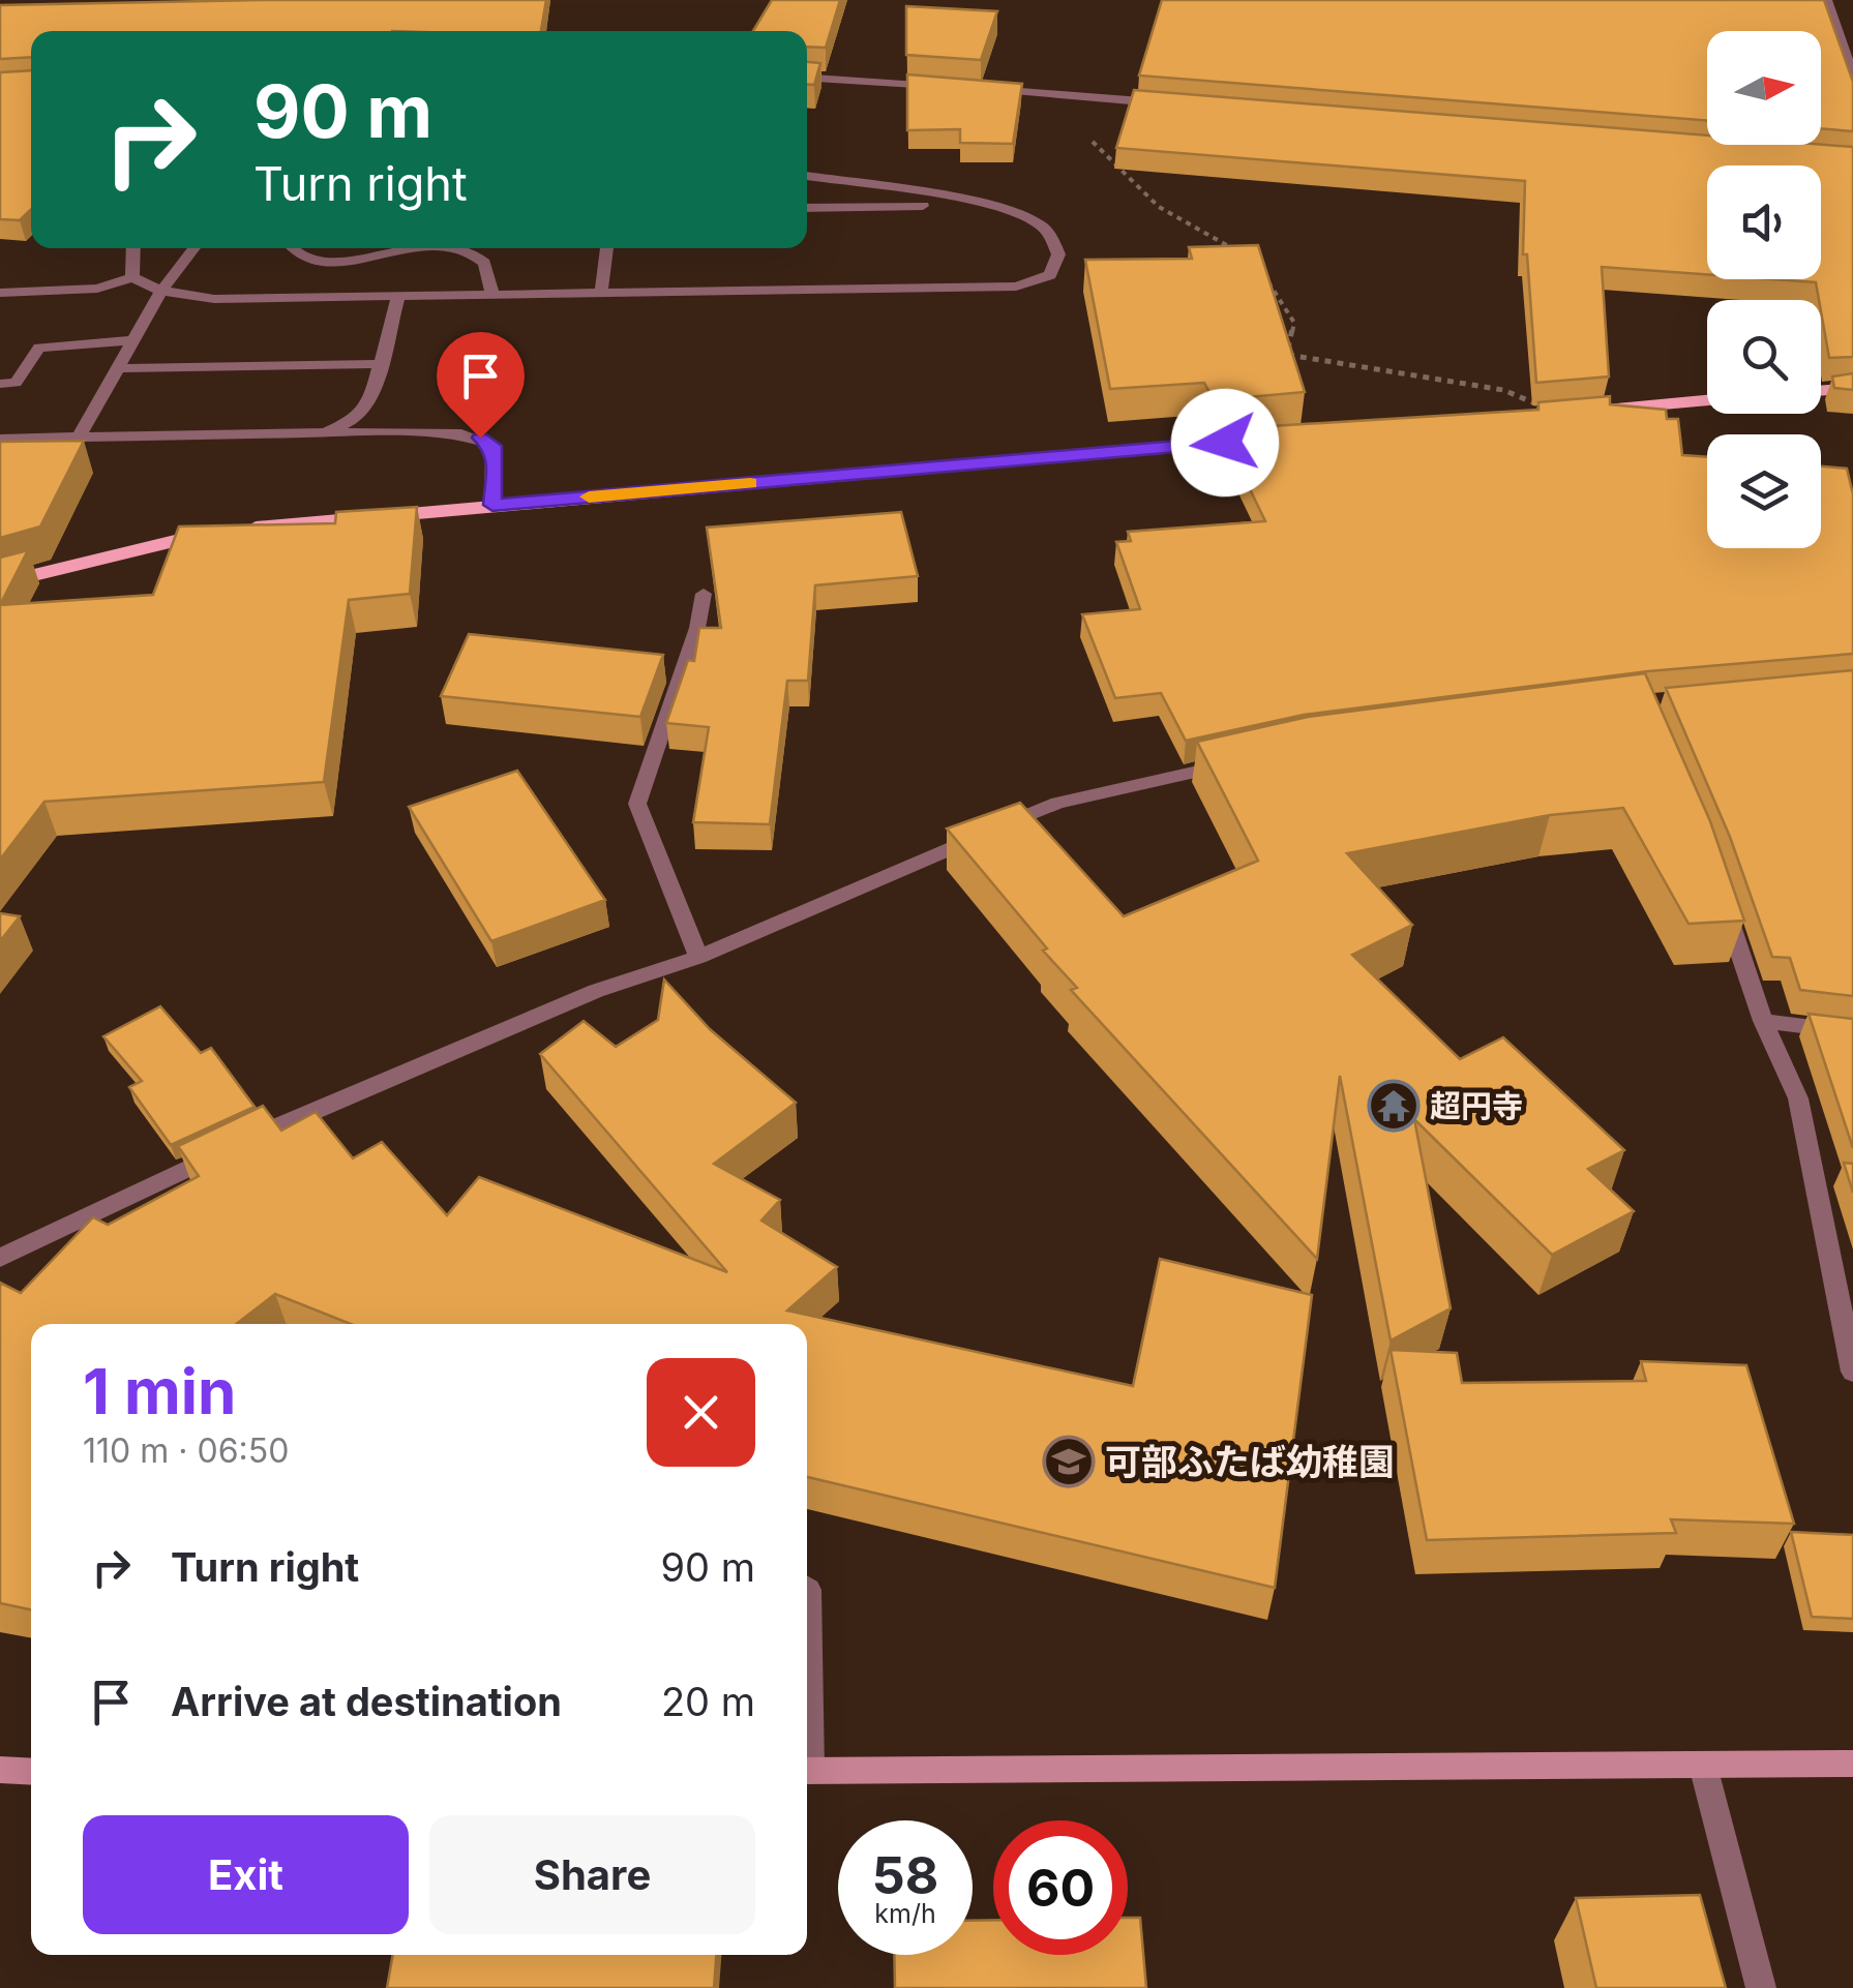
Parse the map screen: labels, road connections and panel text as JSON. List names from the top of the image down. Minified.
{"places":{"temple":["超円寺"],"school or university":["可部ふたば幼稚園"]},"north":"right","page":{"turn":["90 m","Turn right"],"heading":["1 min","110 m · 06:50"],"list":[{"name":"Turn right","value":"90 m"},{"name":"Arrive at destination","value":"20 m"}],"buttons":["Exit","Share"],"speed":"58 km/h","limit":"60"}}
